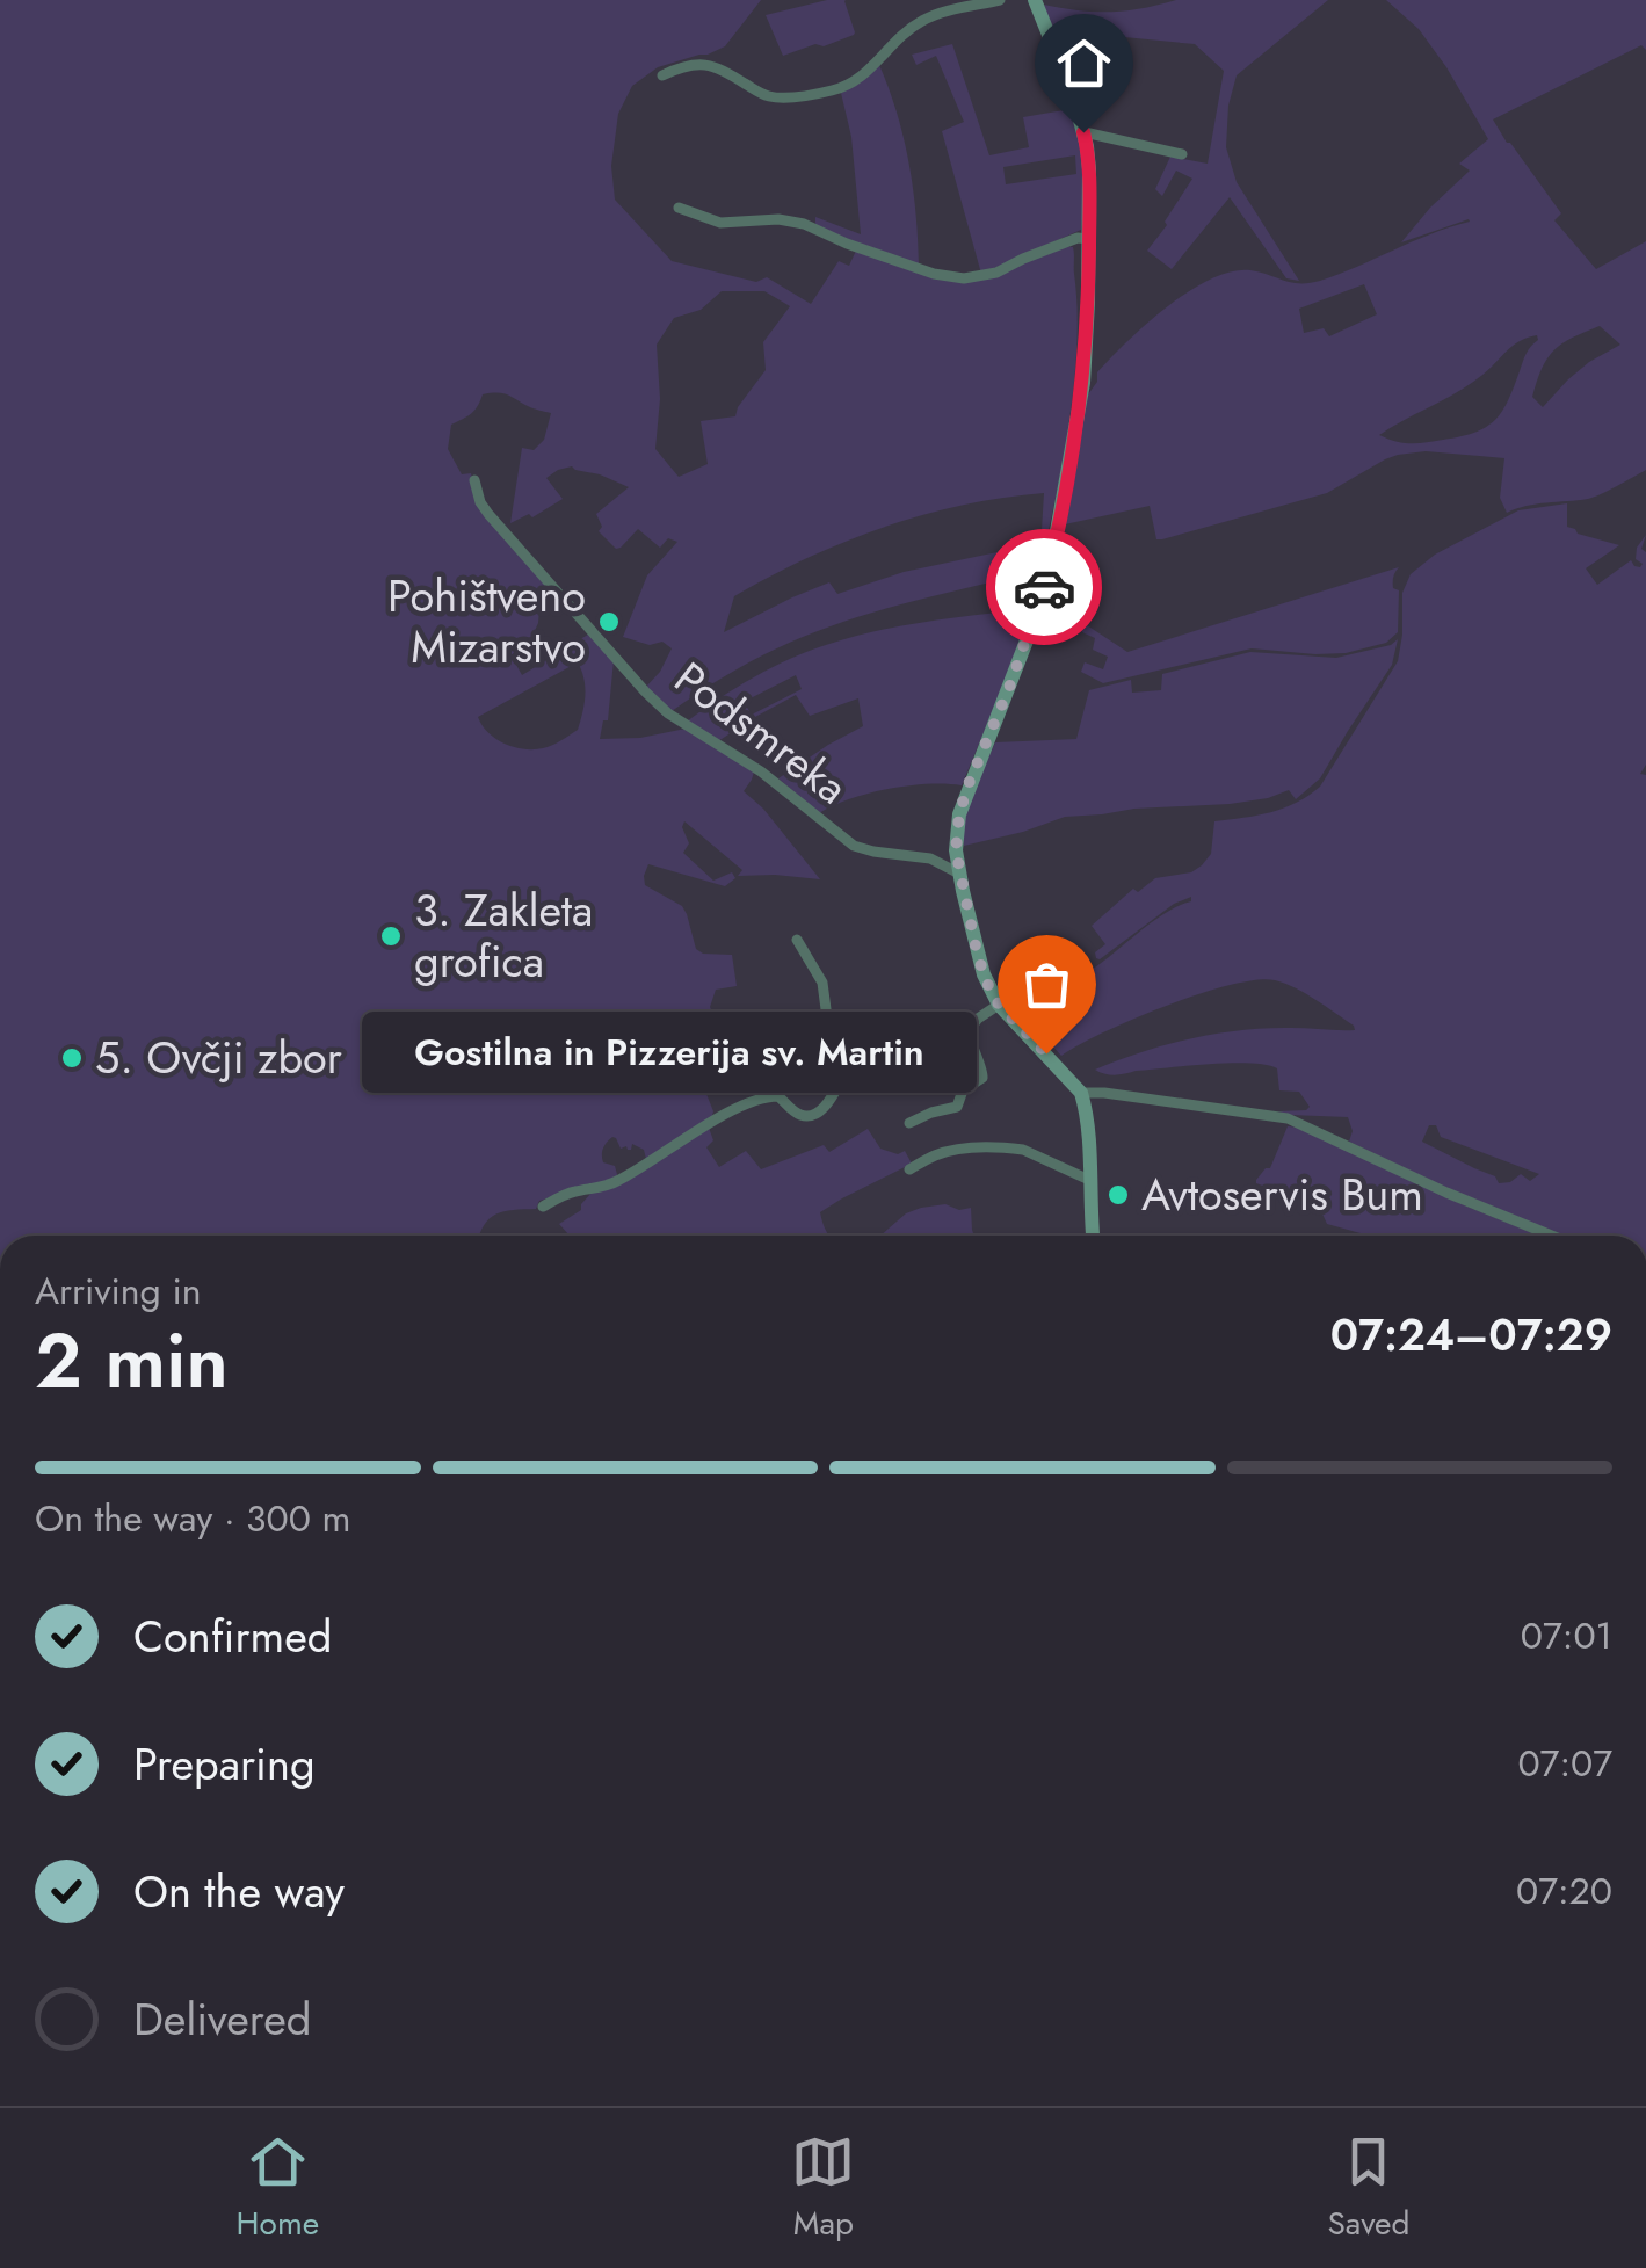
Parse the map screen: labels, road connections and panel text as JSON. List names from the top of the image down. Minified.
{"streets":{"street":["Podsmreka"]},"places":["Pohištveno Mizarstvo","3. Zakleta grofica","Gostilna in Pizzerija sv. Martin","5. Ovčji zbor","Avtoservis Bum"],"page":{"bubble":"Gostilna in Pizzerija sv. Martin","heading":["2 min","Arriving in","07:24–07:29"],"bar":"On the way · 300 m","list":[["Confirmed","07:01"],["Preparing","07:07"],["On the way","07:20"],"Delivered"],"tabs":["Home","Map","Saved"]}}
